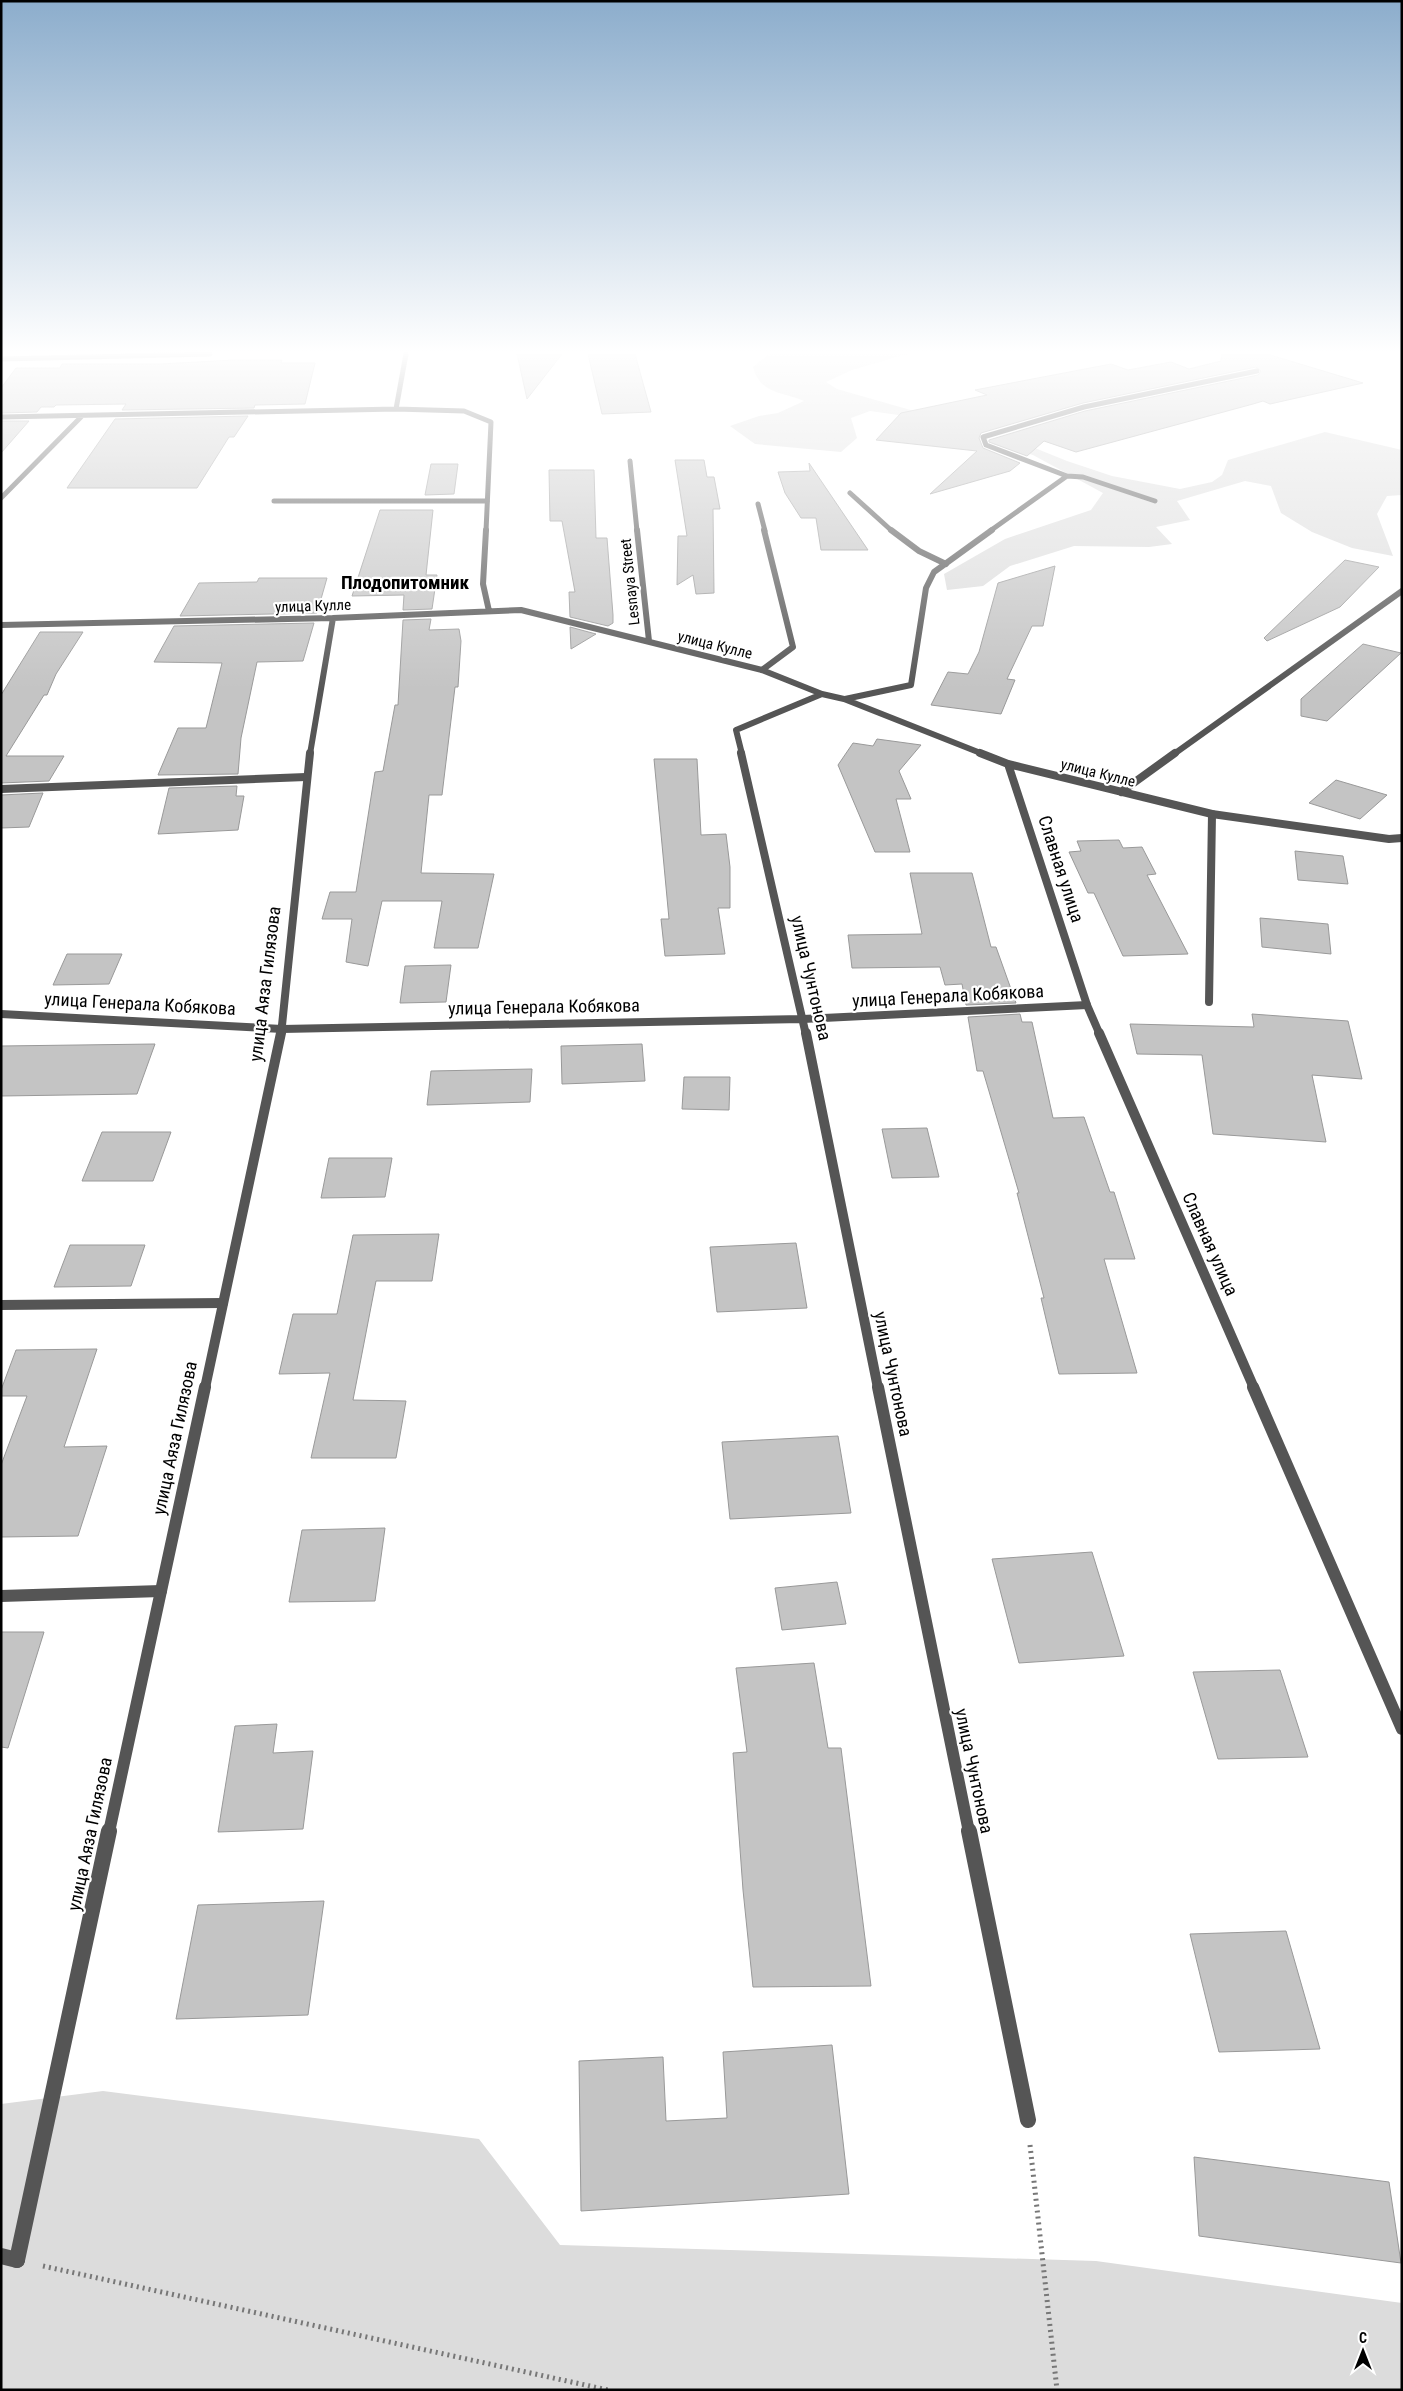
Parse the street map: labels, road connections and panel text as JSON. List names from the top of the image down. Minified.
{"streets":{"street":["Lesnaya Street","улица Кулле","Славная улица","улица Чунтонова","улица Аяза Гилязова","улица Генерала Кобякова"]},"crossings":[["Lesnaya Street","улица Кулле"],["улица Кулле","Славная улица"],["улица Кулле","улица Чунтонова"],["улица Кулле","улица Аяза Гилязова"],["Славная улица","улица Генерала Кобякова"],["улица Чунтонова","улица Генерала Кобякова"],["улица Аяза Гилязова","улица Генерала Кобякова"]],"districts":["Плодопитомник"],"north":"top"}
